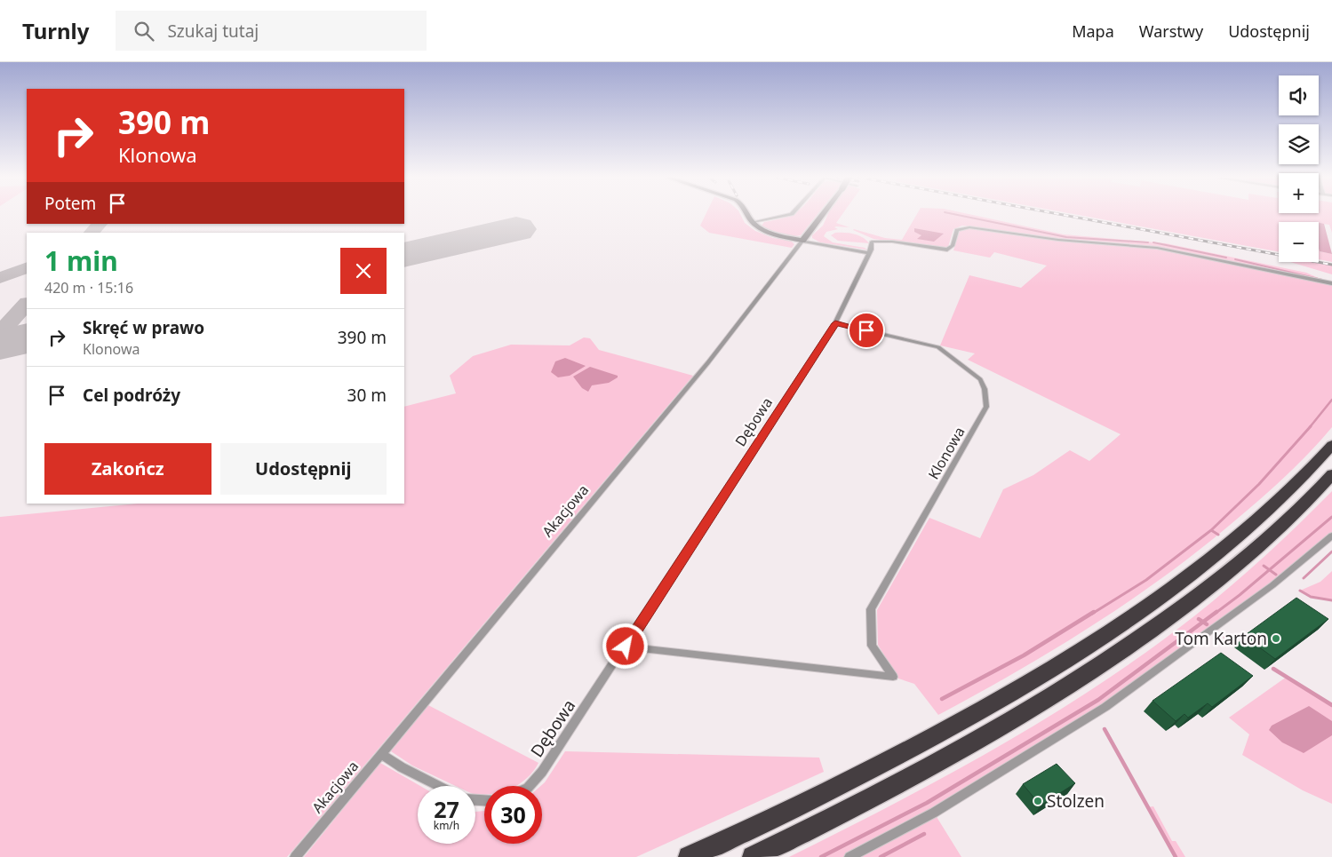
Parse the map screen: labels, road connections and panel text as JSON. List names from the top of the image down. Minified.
{"streets":{"street":["Dębowa","Klonowa","Akacjowa"]},"crossings":[["Dębowa","Klonowa"]],"places":["Tom Karton","Stolzen"],"page":{"header":"Turnly","search":"Szukaj tutaj","nav":["Mapa","Warstwy","Udostępnij"],"map_buttons":["+","−"],"turn":["390 m","Klonowa"],"then":"Potem","heading":["1 min","420 m · 15:16"],"list":[{"name":"Skręć w prawo","note":"Klonowa","value":"390 m"},{"name":"Cel podróży","value":"30 m"}],"buttons":["Zakończ","Udostępnij"],"speed":"27 km/h","limit":"30"}}
